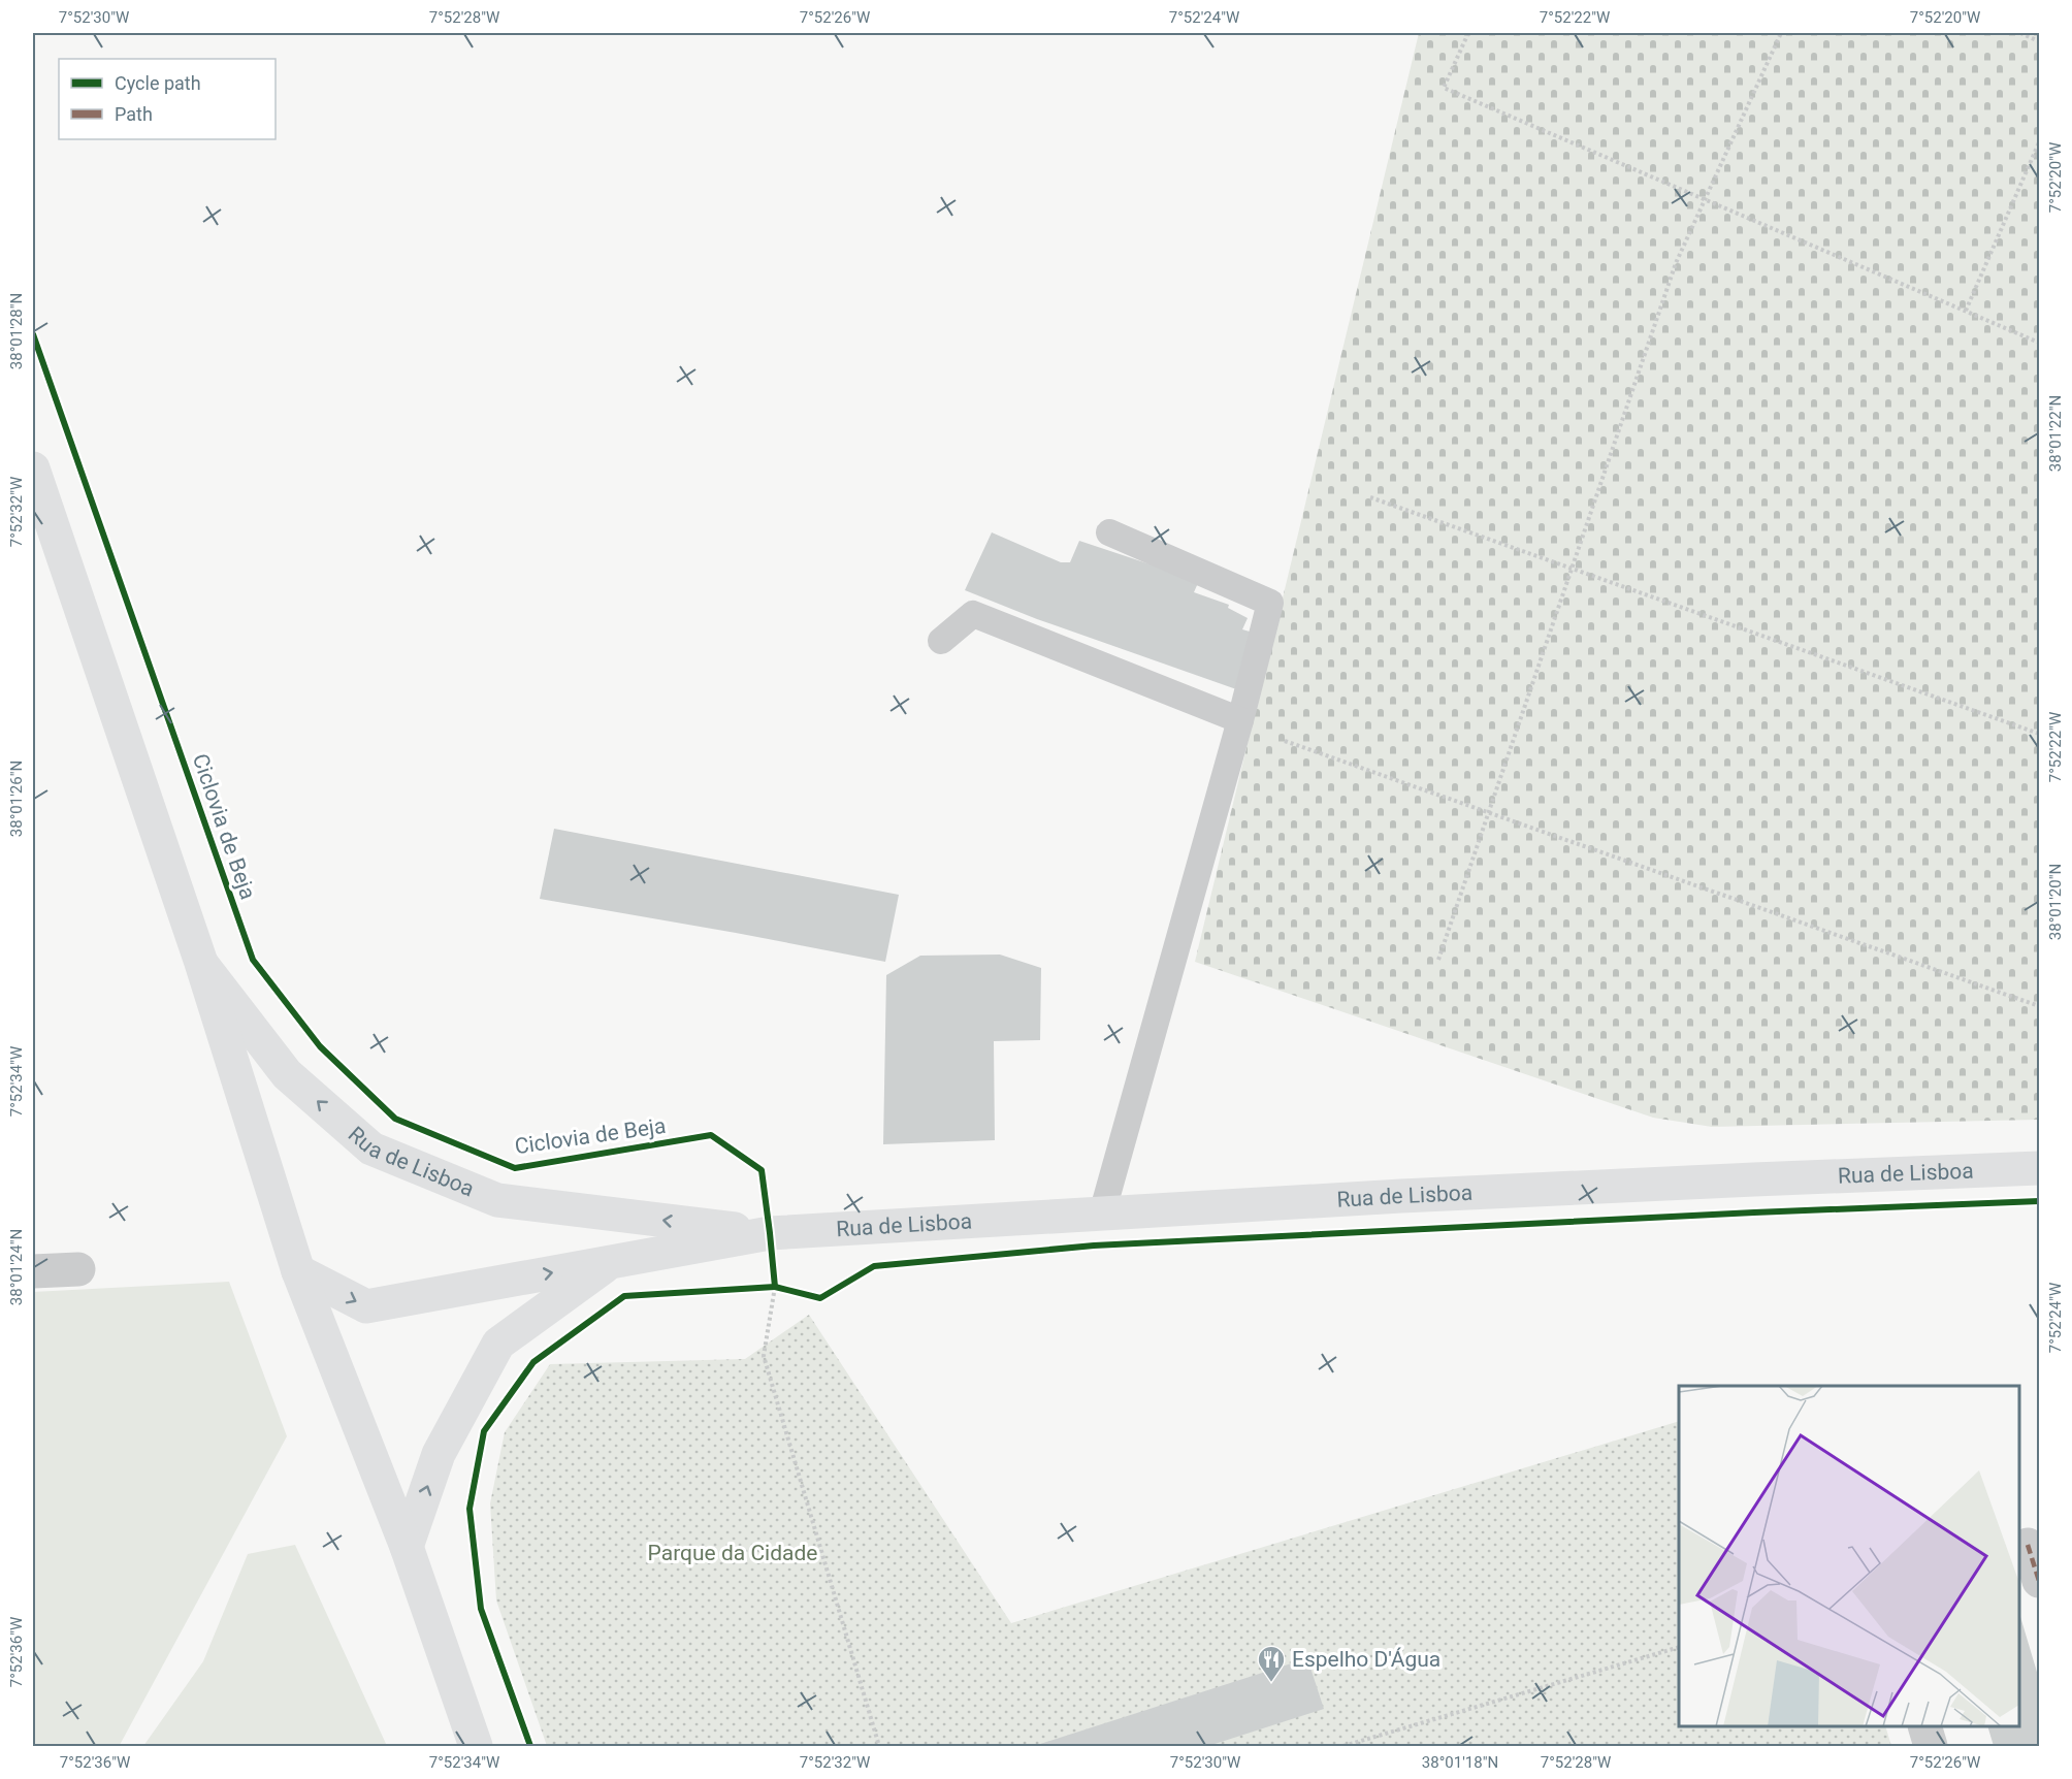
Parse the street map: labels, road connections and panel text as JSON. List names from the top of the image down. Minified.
{"streets":{"main road":["Rua de Lisboa"],"cycle path":["Ciclovia de Beja"]},"parks":["Parque da Cidade"],"places":{"restaurant":["Espelho D'Água"]},"legend":["Cycle path","Path"],"coordinates":["7°52'30\"W","7°52'28\"W","7°52'26\"W","7°52'24\"W","7°52'22\"W","7°52'20\"W","38°01'28\"N","38°01'22\"N","7°52'32\"W","38°01'26\"N","38°01'20\"N","7°52'34\"W","38°01'24\"N","7°52'36\"W","38°01'18\"N"]}
